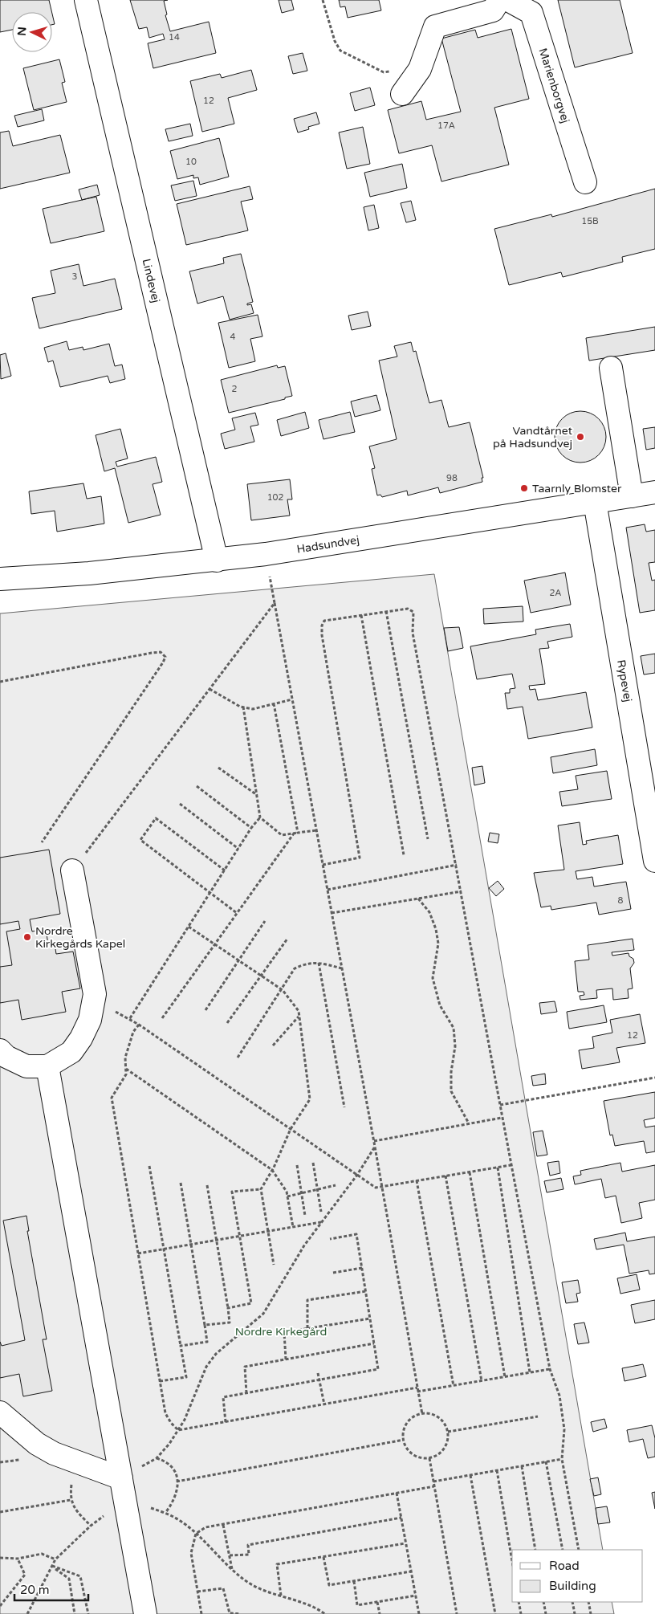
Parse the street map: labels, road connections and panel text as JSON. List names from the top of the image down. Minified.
{"streets":{"street":["Marienborgvej","Lindevej","Hadsundvej","Rypevej"]},"crossings":[["Lindevej","Hadsundvej"],["Hadsundvej","Rypevej"]],"parks":["Nordre Kirkegård"],"places":["Vandtårnet på Hadsundvej","Taarnly Blomster","Nordre Kirkegårds Kapel"],"house_numbers":["14","12","17A","10","15B","3","4","2","98","102","2A","8","12"],"legend":["Road","Building"],"scale_bar":"20 m","north":"left"}
